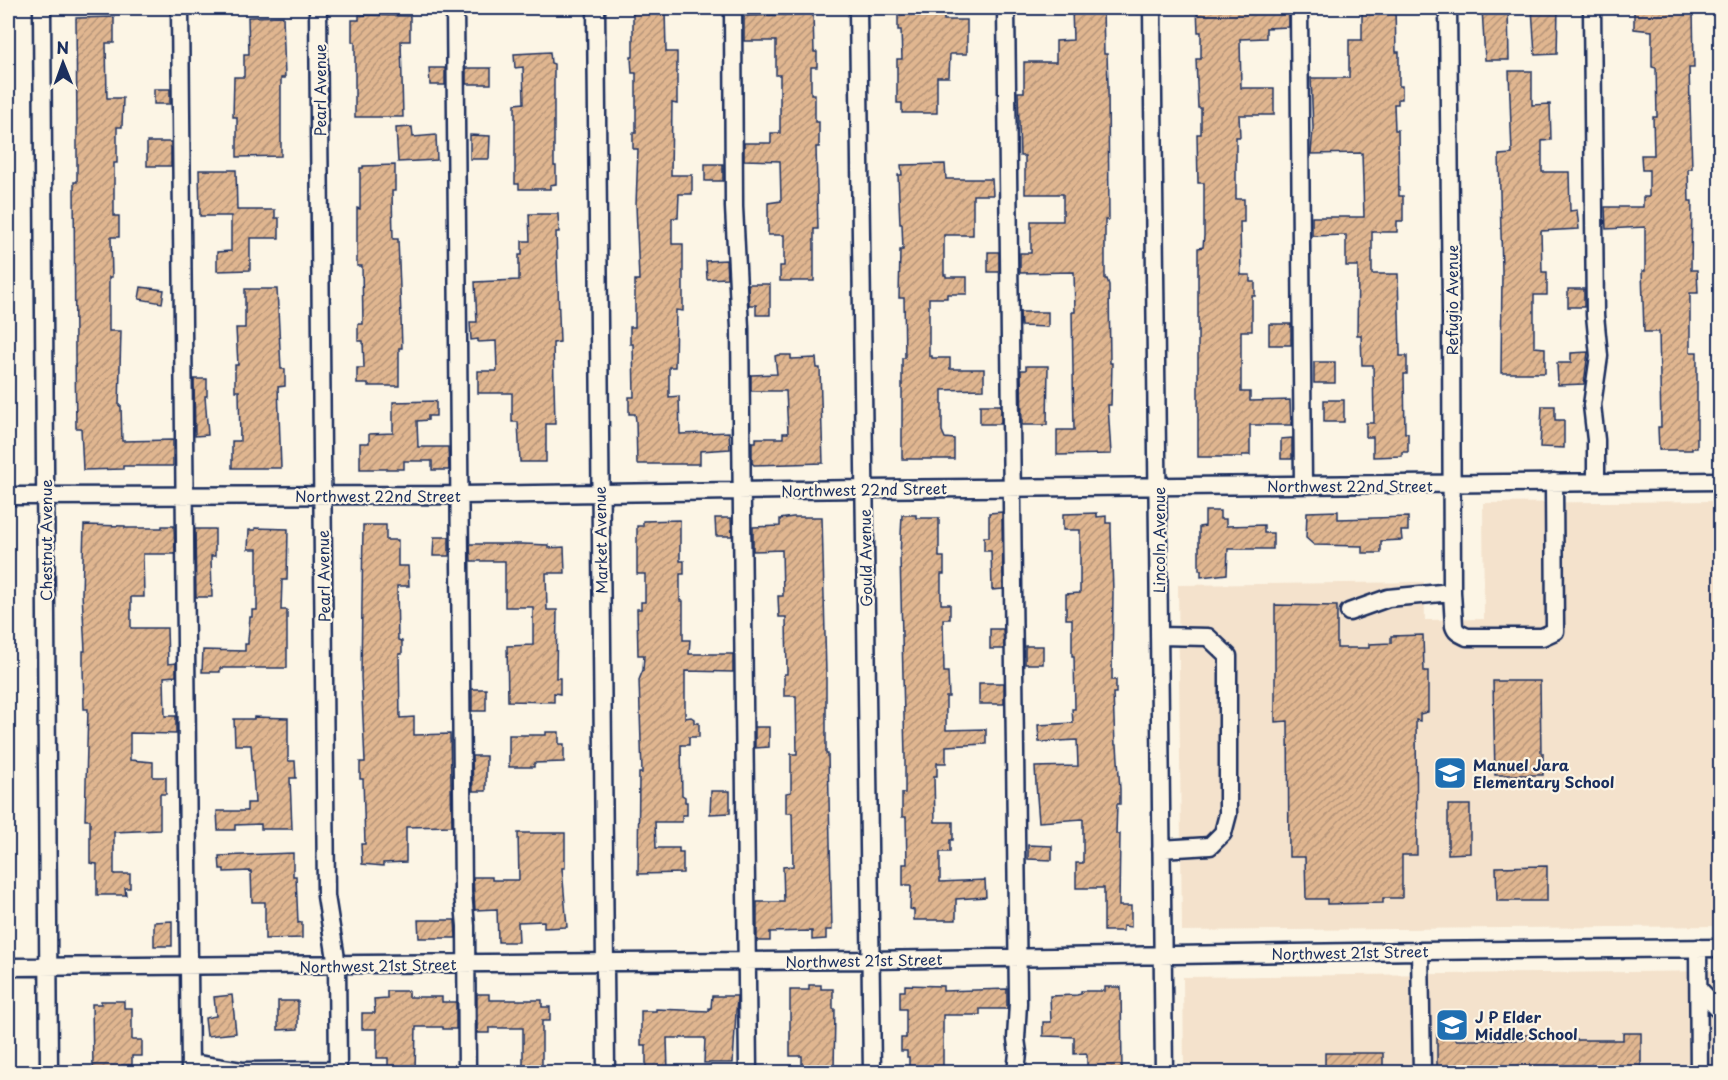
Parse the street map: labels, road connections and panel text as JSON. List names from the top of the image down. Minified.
{"streets":{"street":["Pearl Avenue","Refugio Avenue","Northwest 22nd Street","Chestnut Avenue","Market Avenue","Lincoln Avenue","Gould Avenue","Northwest 21st Street"]},"crossings":[["Pearl Avenue","Northwest 22nd Street"],["Pearl Avenue","Northwest 21st Street"],["Refugio Avenue","Northwest 22nd Street"],["Northwest 22nd Street","Chestnut Avenue"],["Northwest 22nd Street","Market Avenue"],["Northwest 22nd Street","Lincoln Avenue"],["Northwest 22nd Street","Gould Avenue"],["Chestnut Avenue","Northwest 21st Street"],["Market Avenue","Northwest 21st Street"],["Lincoln Avenue","Northwest 21st Street"],["Gould Avenue","Northwest 21st Street"]],"places":{"school or university":["Manuel Jara Elementary School","J P Elder Middle School"]},"north":"top"}
